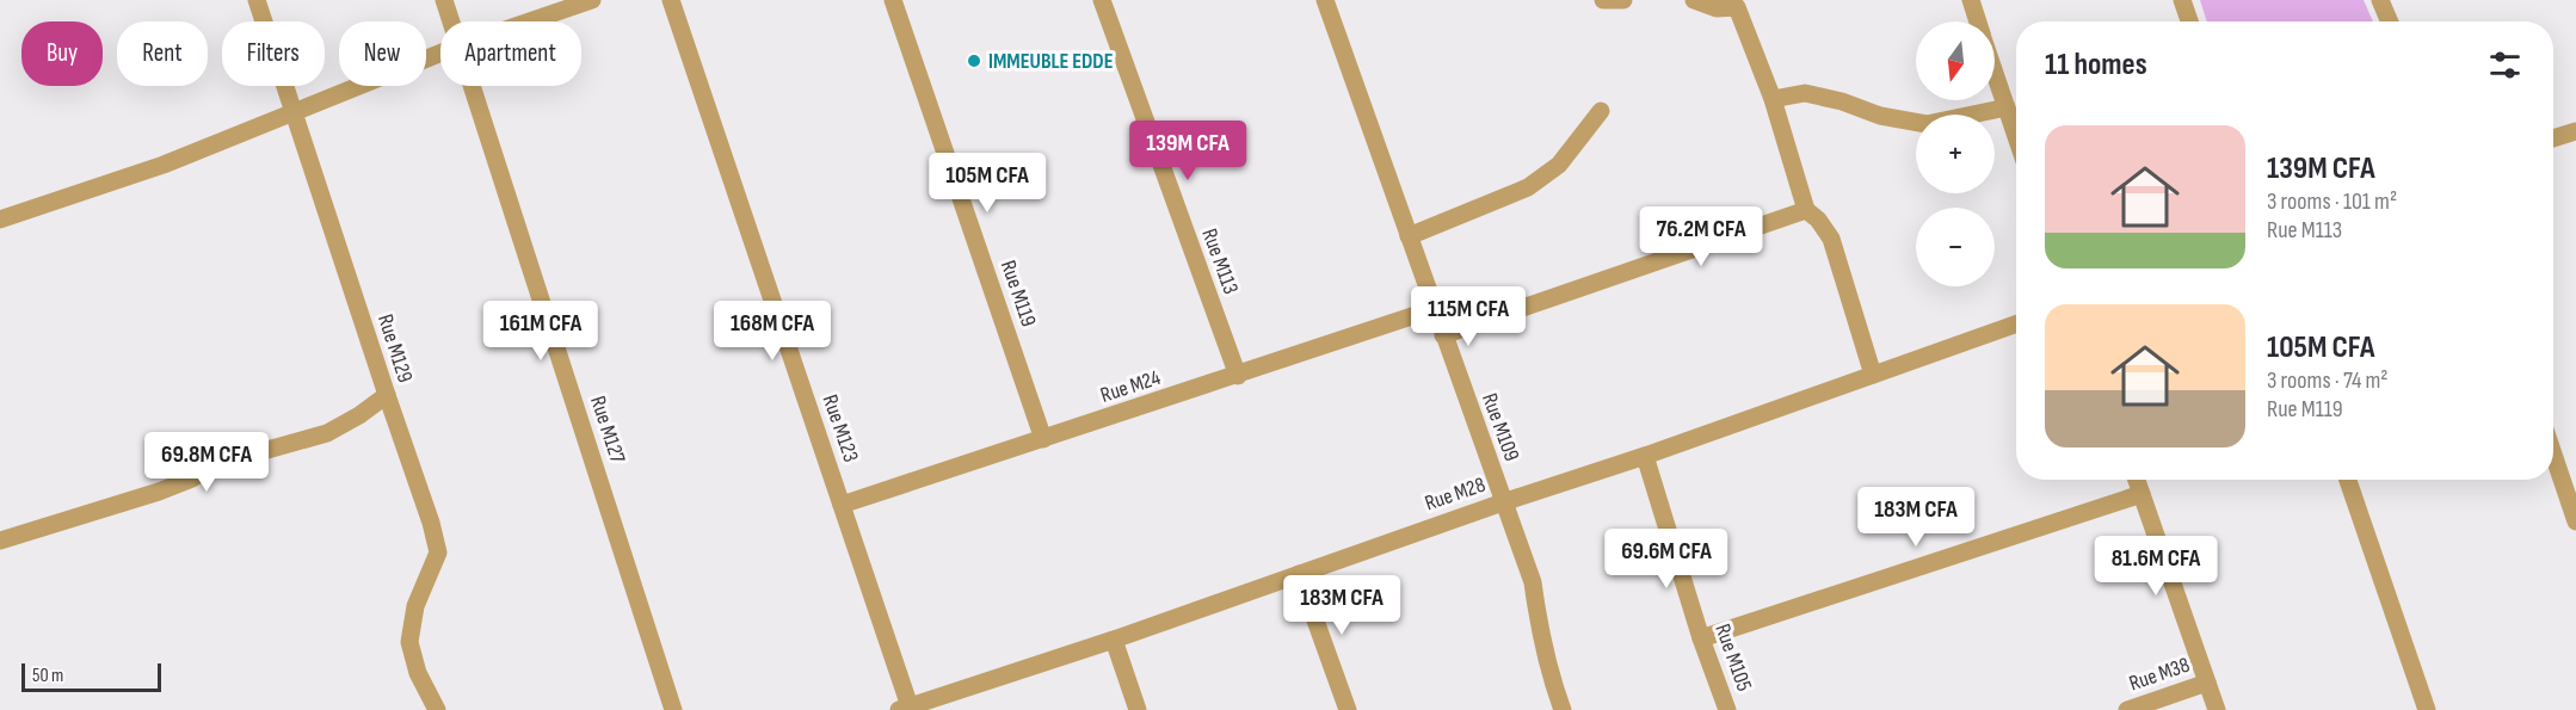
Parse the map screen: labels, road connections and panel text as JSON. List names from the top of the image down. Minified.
{"streets":{"street":["Rue M113","Rue M119","Rue M129","Rue M24","Rue M109","Rue M123","Rue M127","Rue M28","Rue M105","Rue M38"]},"crossings":[["Rue M113","Rue M24"],["Rue M119","Rue M24"],["Rue M24","Rue M109"],["Rue M24","Rue M123"],["Rue M109","Rue M28"],["Rue M123","Rue M28"],["Rue M28","Rue M105"]],"places":["IMMEUBLE EDDE"],"scale_bar":"50 m","north":"bottom","page":{"map_buttons":["+","−"],"chip":["Buy","Rent","Filters","New","Apartment"],"heading":"11 homes","list":[{"name":"139M CFA","note":"3 rooms · 101 m² · Rue M113"},{"name":"105M CFA","note":"3 rooms · 74 m² · Rue M119"}],"price":["139M CFA","105M CFA","76.2M CFA","115M CFA","161M CFA","168M CFA","69.8M CFA","183M CFA","69.6M CFA","81.6M CFA","183M CFA"],"scale":"50 m"}}
